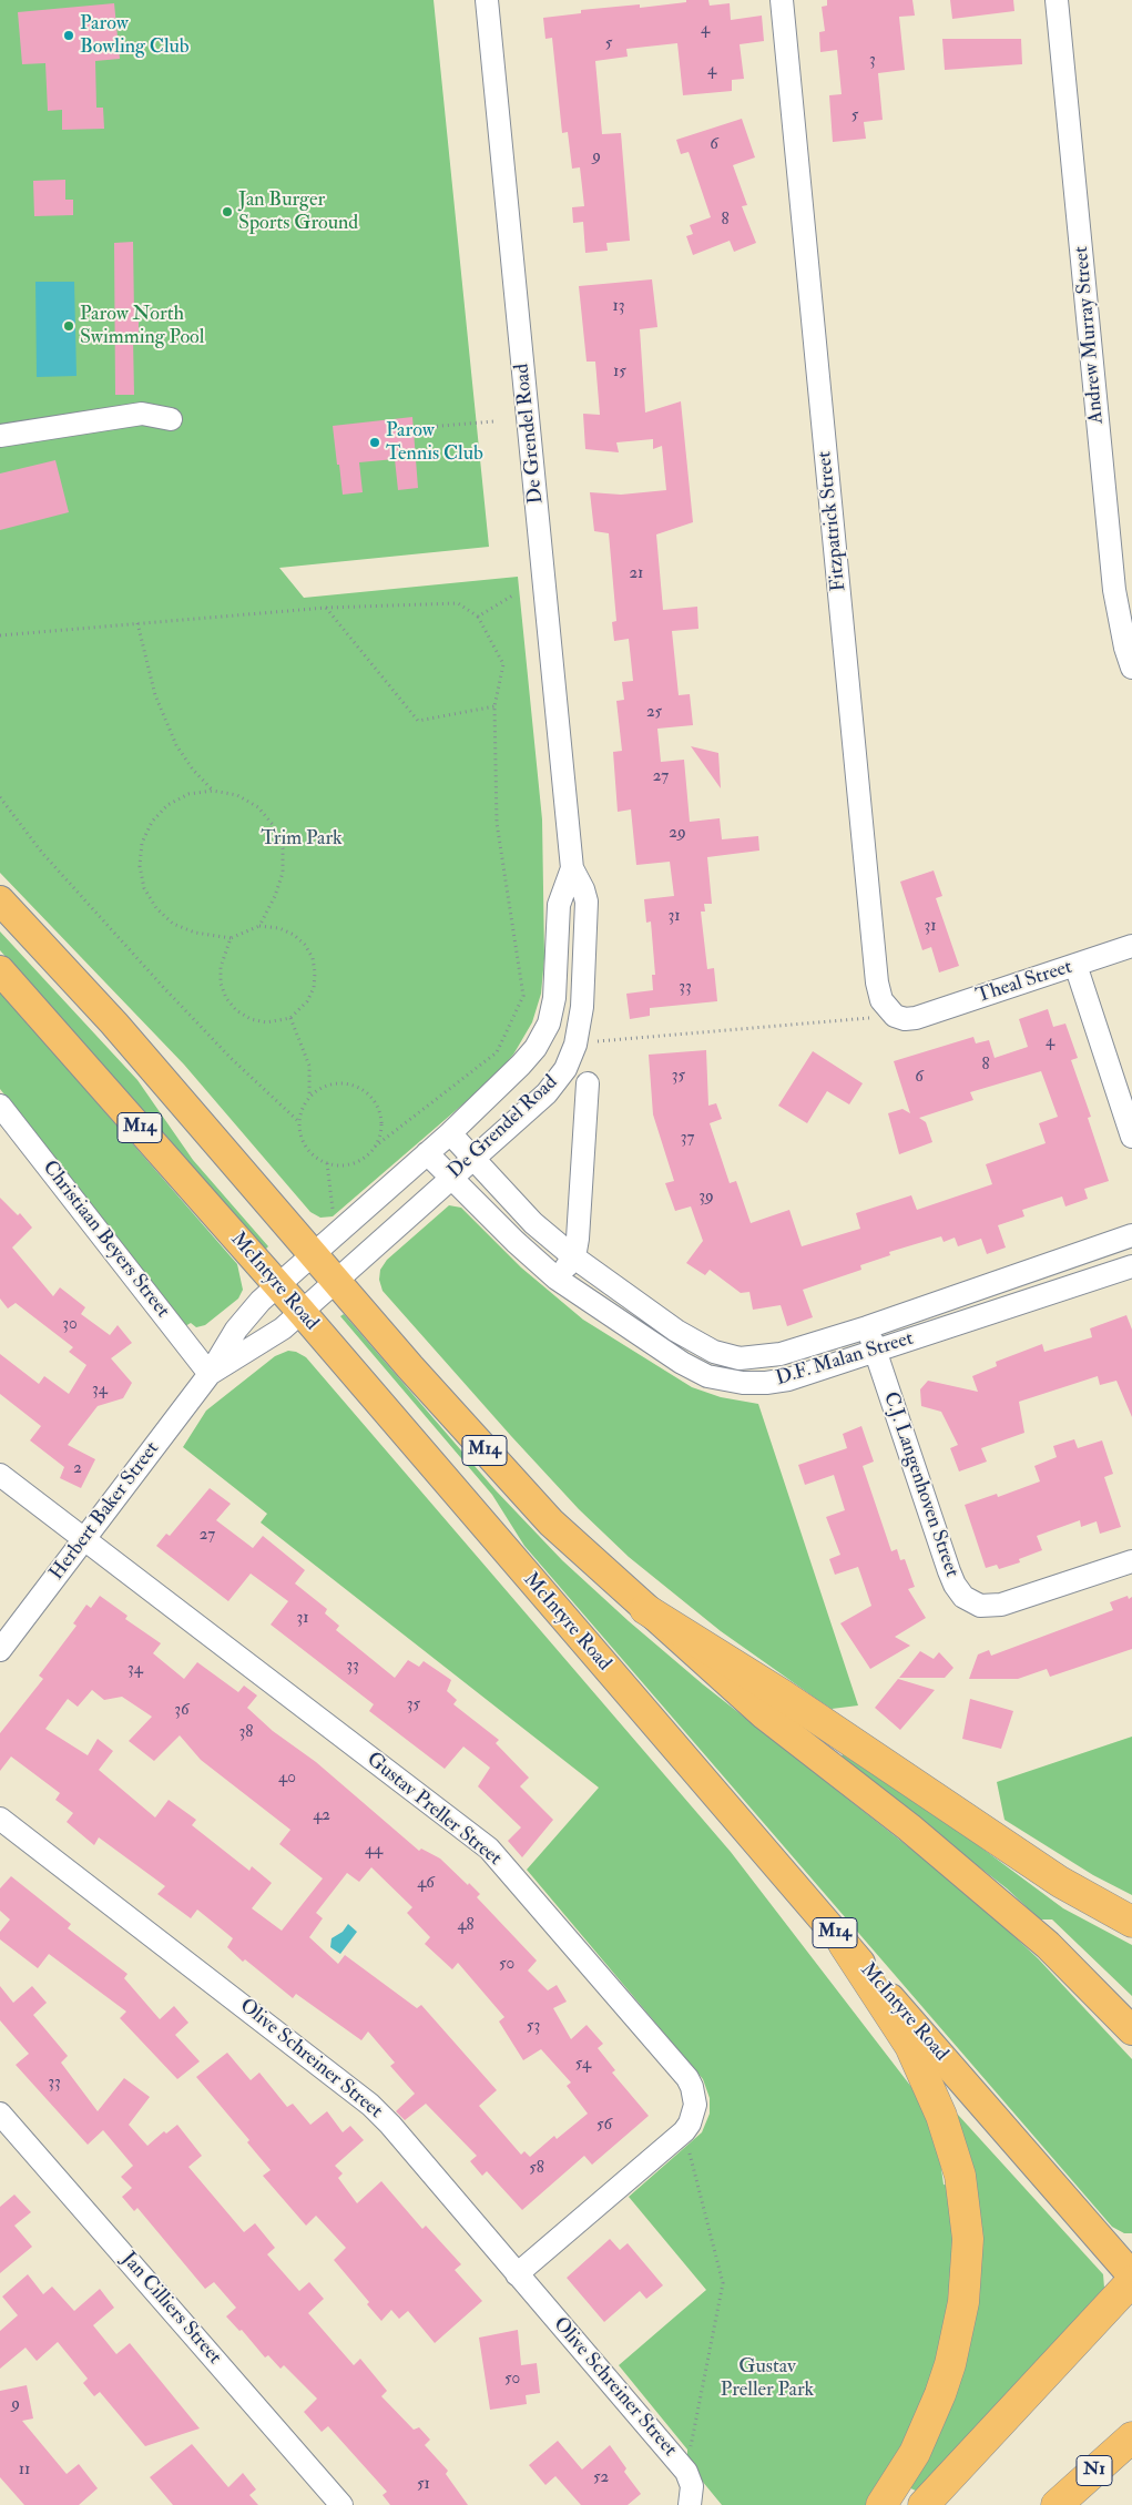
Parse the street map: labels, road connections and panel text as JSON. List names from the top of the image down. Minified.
{"streets":{"highway":["N1"],"main road":["M14","McIntyre Road"],"street":["Andrew Murray Street","De Grendel Road","Fitzpatrick Street","Theal Street","Christiaan Beyers Street","D.F. Malan Street","C.J. Langenhoven Street","Herbert Baker Street","Gustav Preller Street","Olive Schreiner Street","Jan Cilliers Street"]},"crossings":[["De Grendel Road","M14"],["De Grendel Road","McIntyre Road"],["De Grendel Road","D.F. Malan Street"],["De Grendel Road","Herbert Baker Street"],["Fitzpatrick Street","Theal Street"],["Christiaan Beyers Street","Herbert Baker Street"],["McIntyre Road","Herbert Baker Street"],["D.F. Malan Street","C.J. Langenhoven Street"],["Herbert Baker Street","Gustav Preller Street"],["Gustav Preller Street","Olive Schreiner Street"]],"parks":["Trim Park","Gustav Preller Park"],"places":["Parow Bowling Club","Jan Burger Sports Ground","Parow North Swimming Pool","Parow Tennis Club"],"house_numbers":["4","5","3","4","5","6","9","8","13","15","21","25","27","29","31","31","33","4","8","35","6","37","39","30","34","2","27","31","33","34","35","36","38","40","42","44","46","48","50","53","54","33","56","58","50","9","11","52","51"]}
